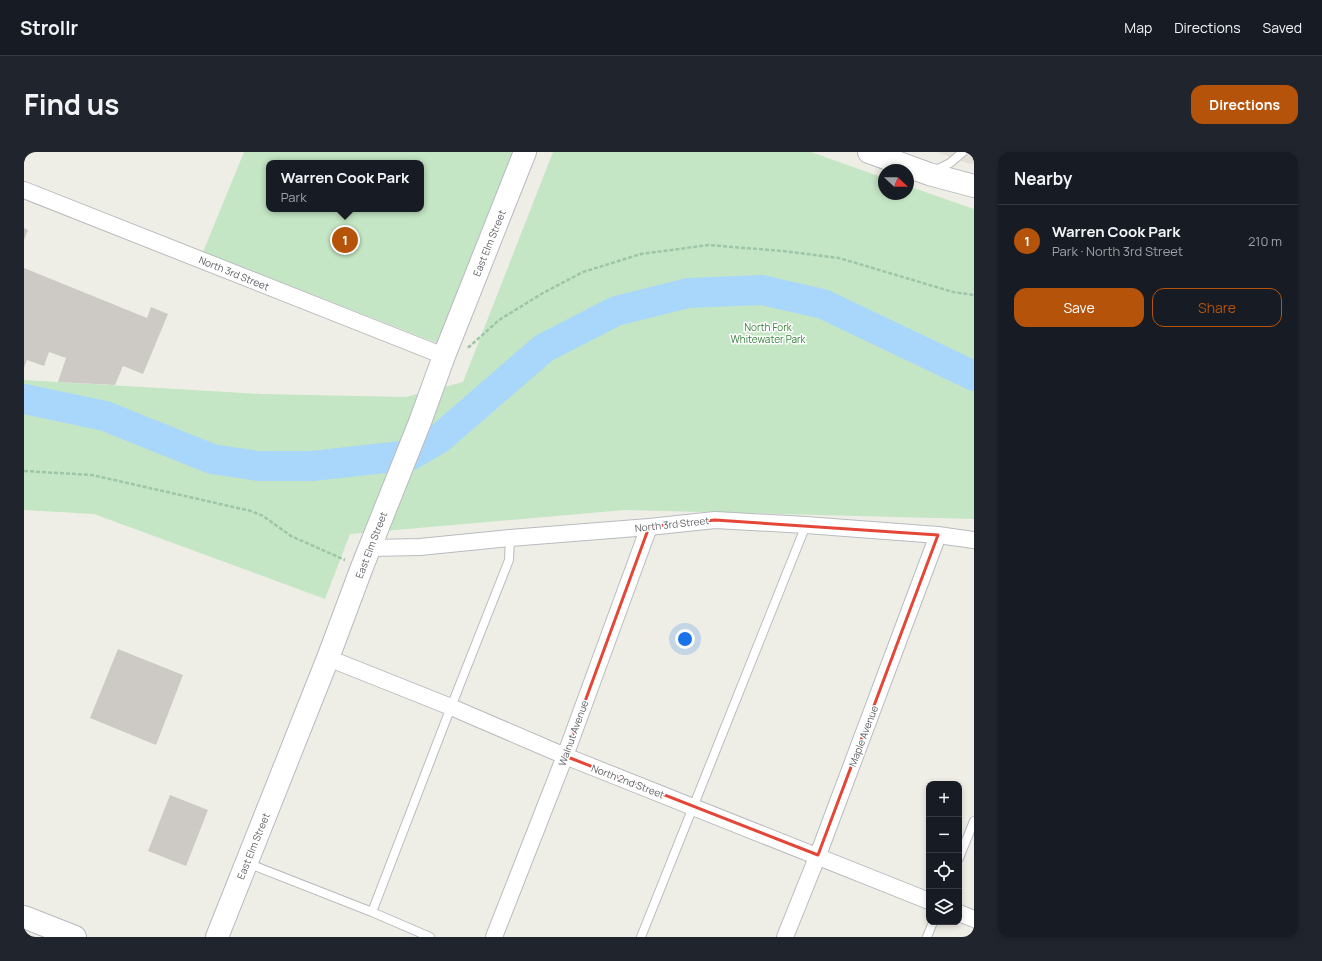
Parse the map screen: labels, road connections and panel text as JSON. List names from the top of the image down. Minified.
{"streets":{"street":["East Elm Street","North 3rd Street","Walnut Avenue","Maple Avenue","North 2nd Street"]},"crossings":[["East Elm Street","North 3rd Street"],["East Elm Street","North 2nd Street"],["North 3rd Street","Walnut Avenue"],["North 3rd Street","Maple Avenue"],["Walnut Avenue","North 2nd Street"],["Maple Avenue","North 2nd Street"]],"parks":["North Fork Whitewater Park"],"north":"right","page":{"header":"Strollr","nav":["Map","Directions","Saved"],"title":"Find us","buttons":["Directions",["Save","Share"]],"heading":"Nearby","popup":["Warren Cook Park","Park"],"list":[{"mark":"1","name":"Warren Cook Park","note":"Park · North 3rd Street","value":"210 m"}],"pins":"1","map_buttons":["+","−"]}}
